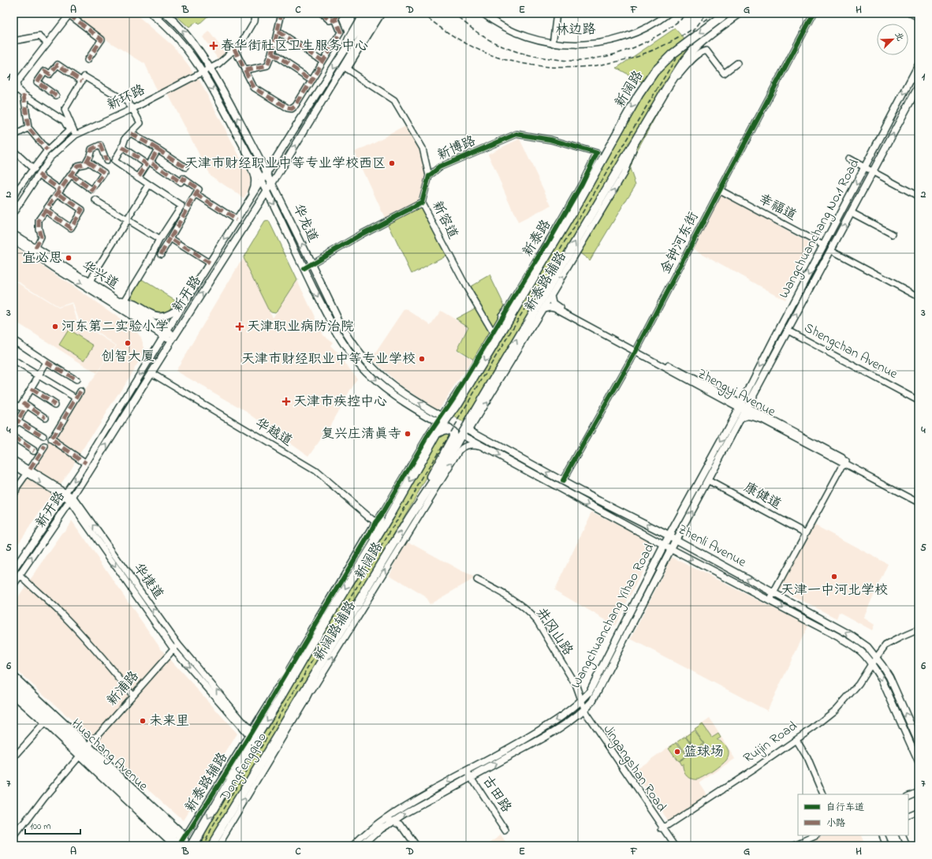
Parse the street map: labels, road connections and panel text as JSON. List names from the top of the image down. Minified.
{"streets":{"highway":["新阔路","Dongfengqiao"],"main road":["华龙道","Wangchuanchang No.1 Road","华兴道","新开路","Zhenli Avenue","Wangchuanchang Yihao Road","Huachang Avenue"],"street":["林边路","新环路","新博路","幸福道","新容道","新泰路","金钟河东街","新泰路辅路","Shengchan Avenue","Zhengyi Avenue","华越道","康健道","华捷道","新阔路辅路","井冈山路","新浦路","Ruijin Road","Jingangshan Road","古田路"]},"crossings":[["新阔路","新泰路辅路"],["新阔路","Zhenli Avenue"],["新阔路","新阔路辅路"],["新阔路","Dongfengqiao"],["新环路","华龙道"],["新博路","新容道"],["新博路","新泰路"],["幸福道","Wangchuanchang No.1 Road"],["幸福道","金钟河东街"],["新容道","新泰路"],["华龙道","新泰路"],["华龙道","新开路"],["Wangchuanchang No.1 Road","Shengchan Avenue"],["Wangchuanchang No.1 Road","Zhengyi Avenue"],["Wangchuanchang No.1 Road","Wangchuanchang Yihao Road"],["新泰路","新泰路辅路"],["新泰路","华越道"],["金钟河东街","Zhengyi Avenue"],["金钟河东街","Zhenli Avenue"],["华兴道","新开路"],["新泰路辅路","Zhengyi Avenue"],["新泰路辅路","华越道"],["新泰路辅路","Zhenli Avenue"],["新泰路辅路","华捷道"],["新泰路辅路","Huachang Avenue"],["新泰路辅路","Dongfengqiao"],["新开路","华越道"],["新开路","华捷道"],["Zhengyi Avenue","Wangchuanchang Yihao Road"],["康健道","Wangchuanchang Yihao Road"],["Zhenli Avenue","Wangchuanchang Yihao Road"],["Zhenli Avenue","新阔路辅路"],["Zhenli Avenue","Ruijin Road"],["华捷道","新浦路"],["Wangchuanchang Yihao Road","井冈山路"],["Wangchuanchang Yihao Road","Jingangshan Road"],["Wangchuanchang Yihao Road","古田路"],["新阔路辅路","Dongfengqiao"],["井冈山路","Jingangshan Road"],["新浦路","Huachang Avenue"],["Ruijin Road","Jingangshan Road"],["Huachang Avenue","Dongfengqiao"]],"one_way":["新泰路辅路","新阔路辅路"],"places":{"health":["春华街社区卫生服务中心","天津职业病防治院","天津市疾控中心"],"other":["天津市财经职业中等专业学校西区","宜必思","河东第二实验小学","创智大厦","天津市财经职业中等专业学校","复兴庄清真寺","天津一中河北学校","未来里","篮球场"]},"legend":["自行车道","小路"],"scale_bar":"100 m","north":"top right","grid":{"columns":["A","B","C","D","E","F","G","H"],"rows":["1","2","3","4","5","6","7"]}}
